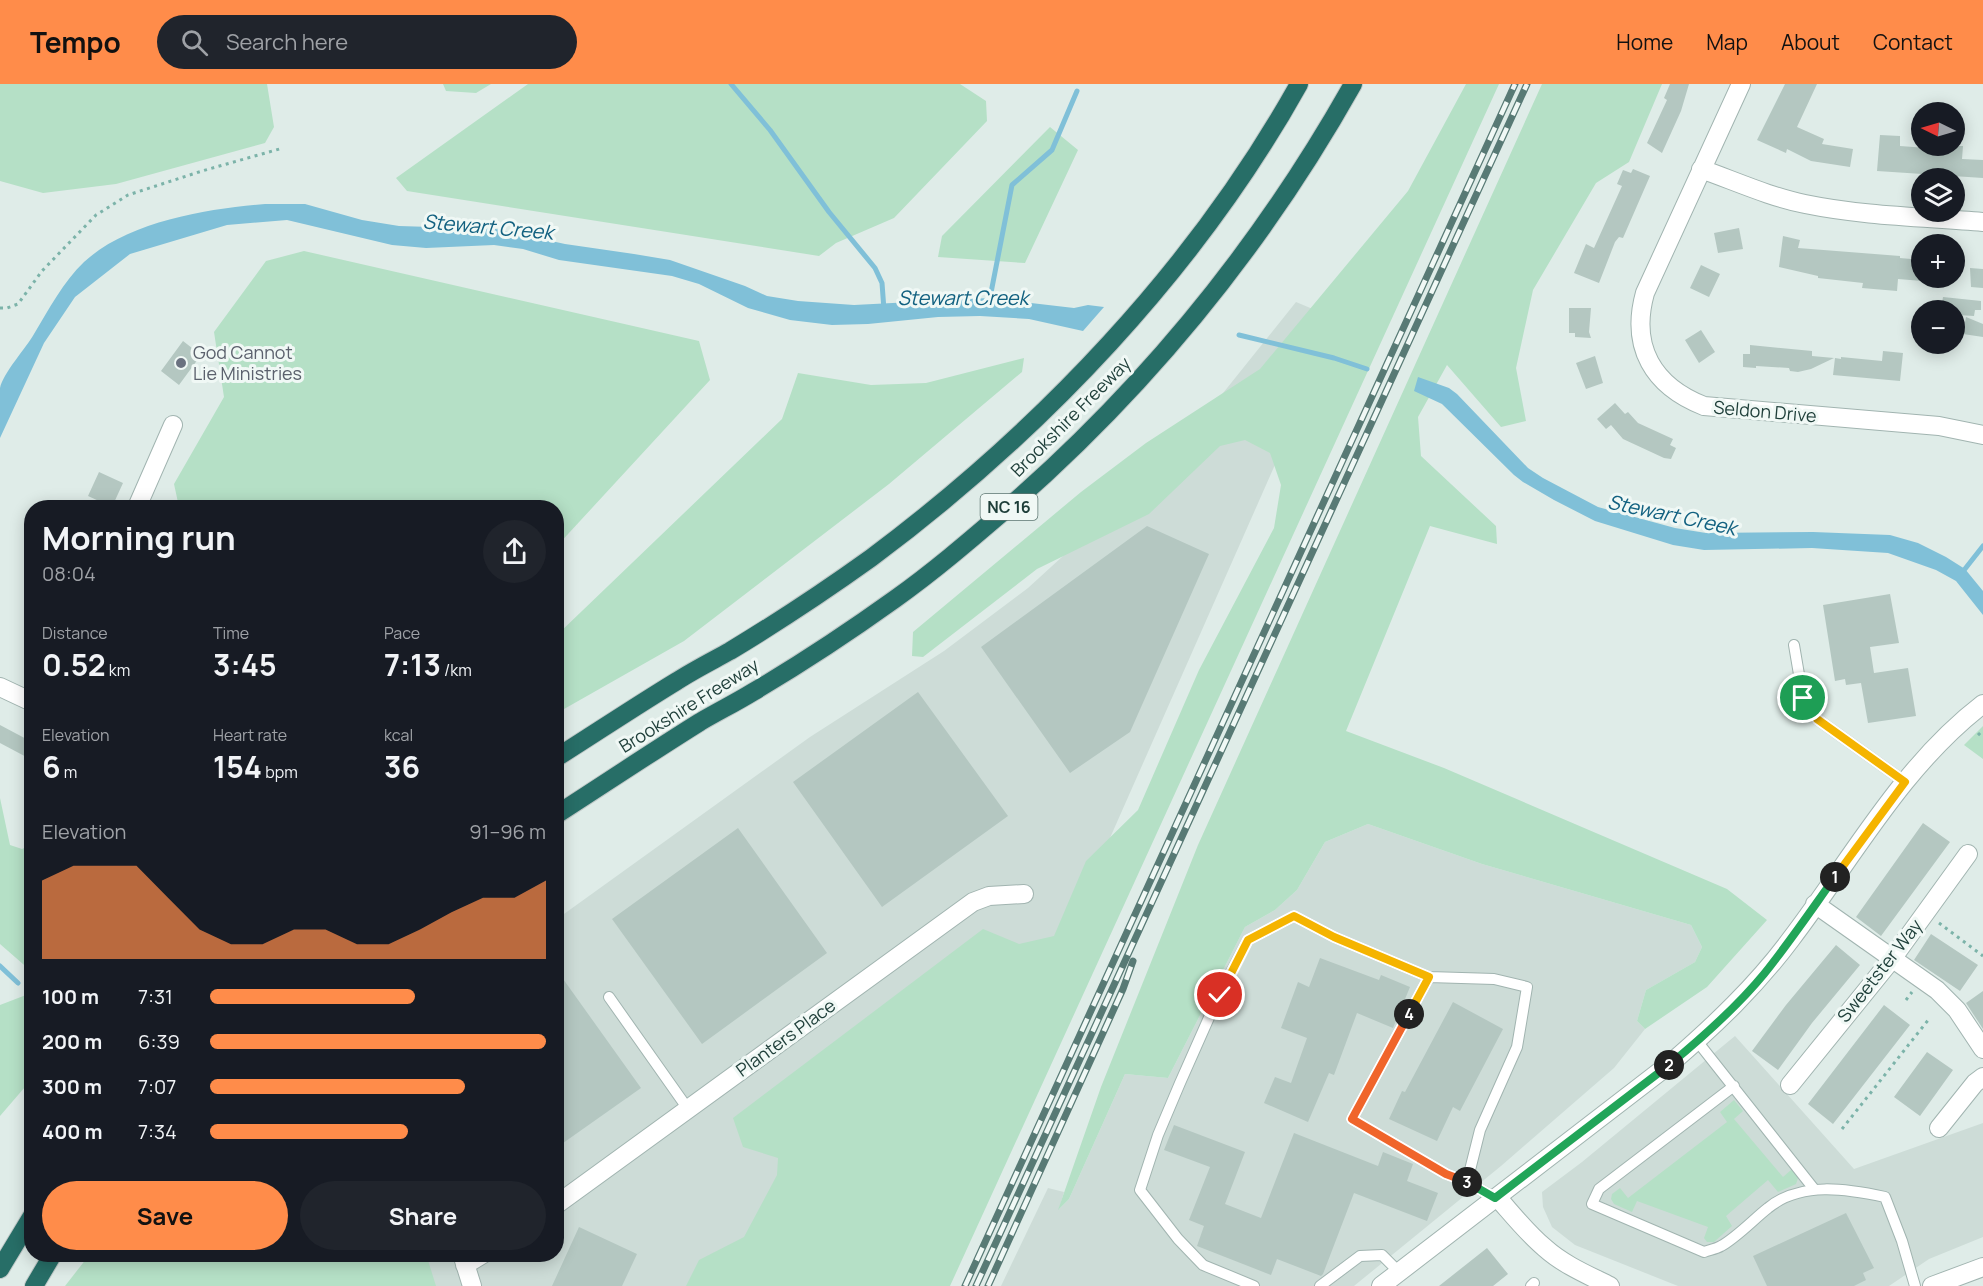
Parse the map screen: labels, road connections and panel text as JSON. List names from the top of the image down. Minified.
{"streets":{"highway":["Brookshire Freeway","NC 16"],"street":["Seldon Drive","Sweetster Way","Planters Place"]},"water":["Stewart Creek"],"places":["God Cannot Lie Ministries"],"north":"left","page":{"header":"Tempo","search":"Search here","nav":["Home","Map","About","Contact"],"map_buttons":["+","−"],"heading":["Morning run","08:04"],"stats":[["Distance","0.52 km"],["Time","3:45"],["Pace","7:13 /km"],["Elevation","6 m"],["Heart rate","154 bpm"],["kcal","36"]],"chart":["Elevation","91–96 m"],"pins":["1","4","2","3"],"list":[{"name":"100 m","note":"7:31"},{"name":"200 m","note":"6:39"},{"name":"300 m","note":"7:07"},{"name":"400 m","note":"7:34"}],"buttons":["Save","Share"]}}
